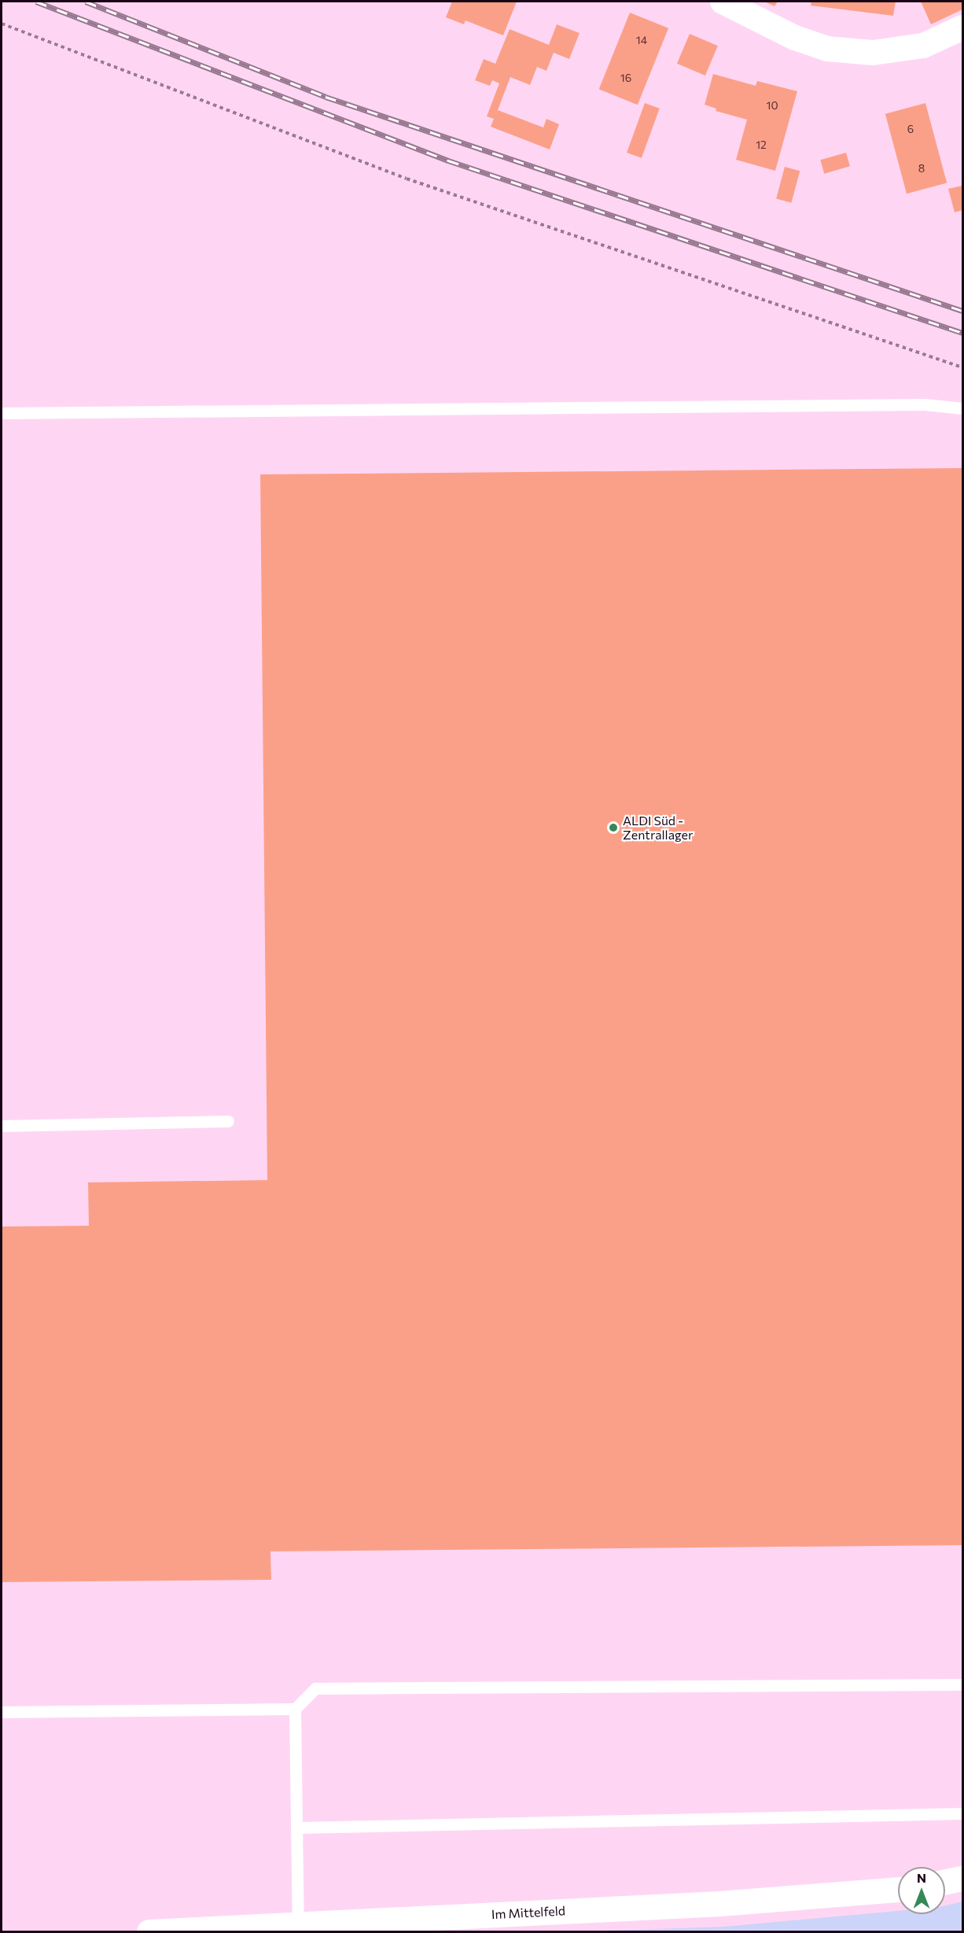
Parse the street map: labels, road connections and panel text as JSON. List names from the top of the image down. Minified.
{"streets":{"street":["Im Mittelfeld"]},"places":["ALDI Süd - Zentrallager"],"house_numbers":["14","16","10","6","12","8"],"north":"top"}
